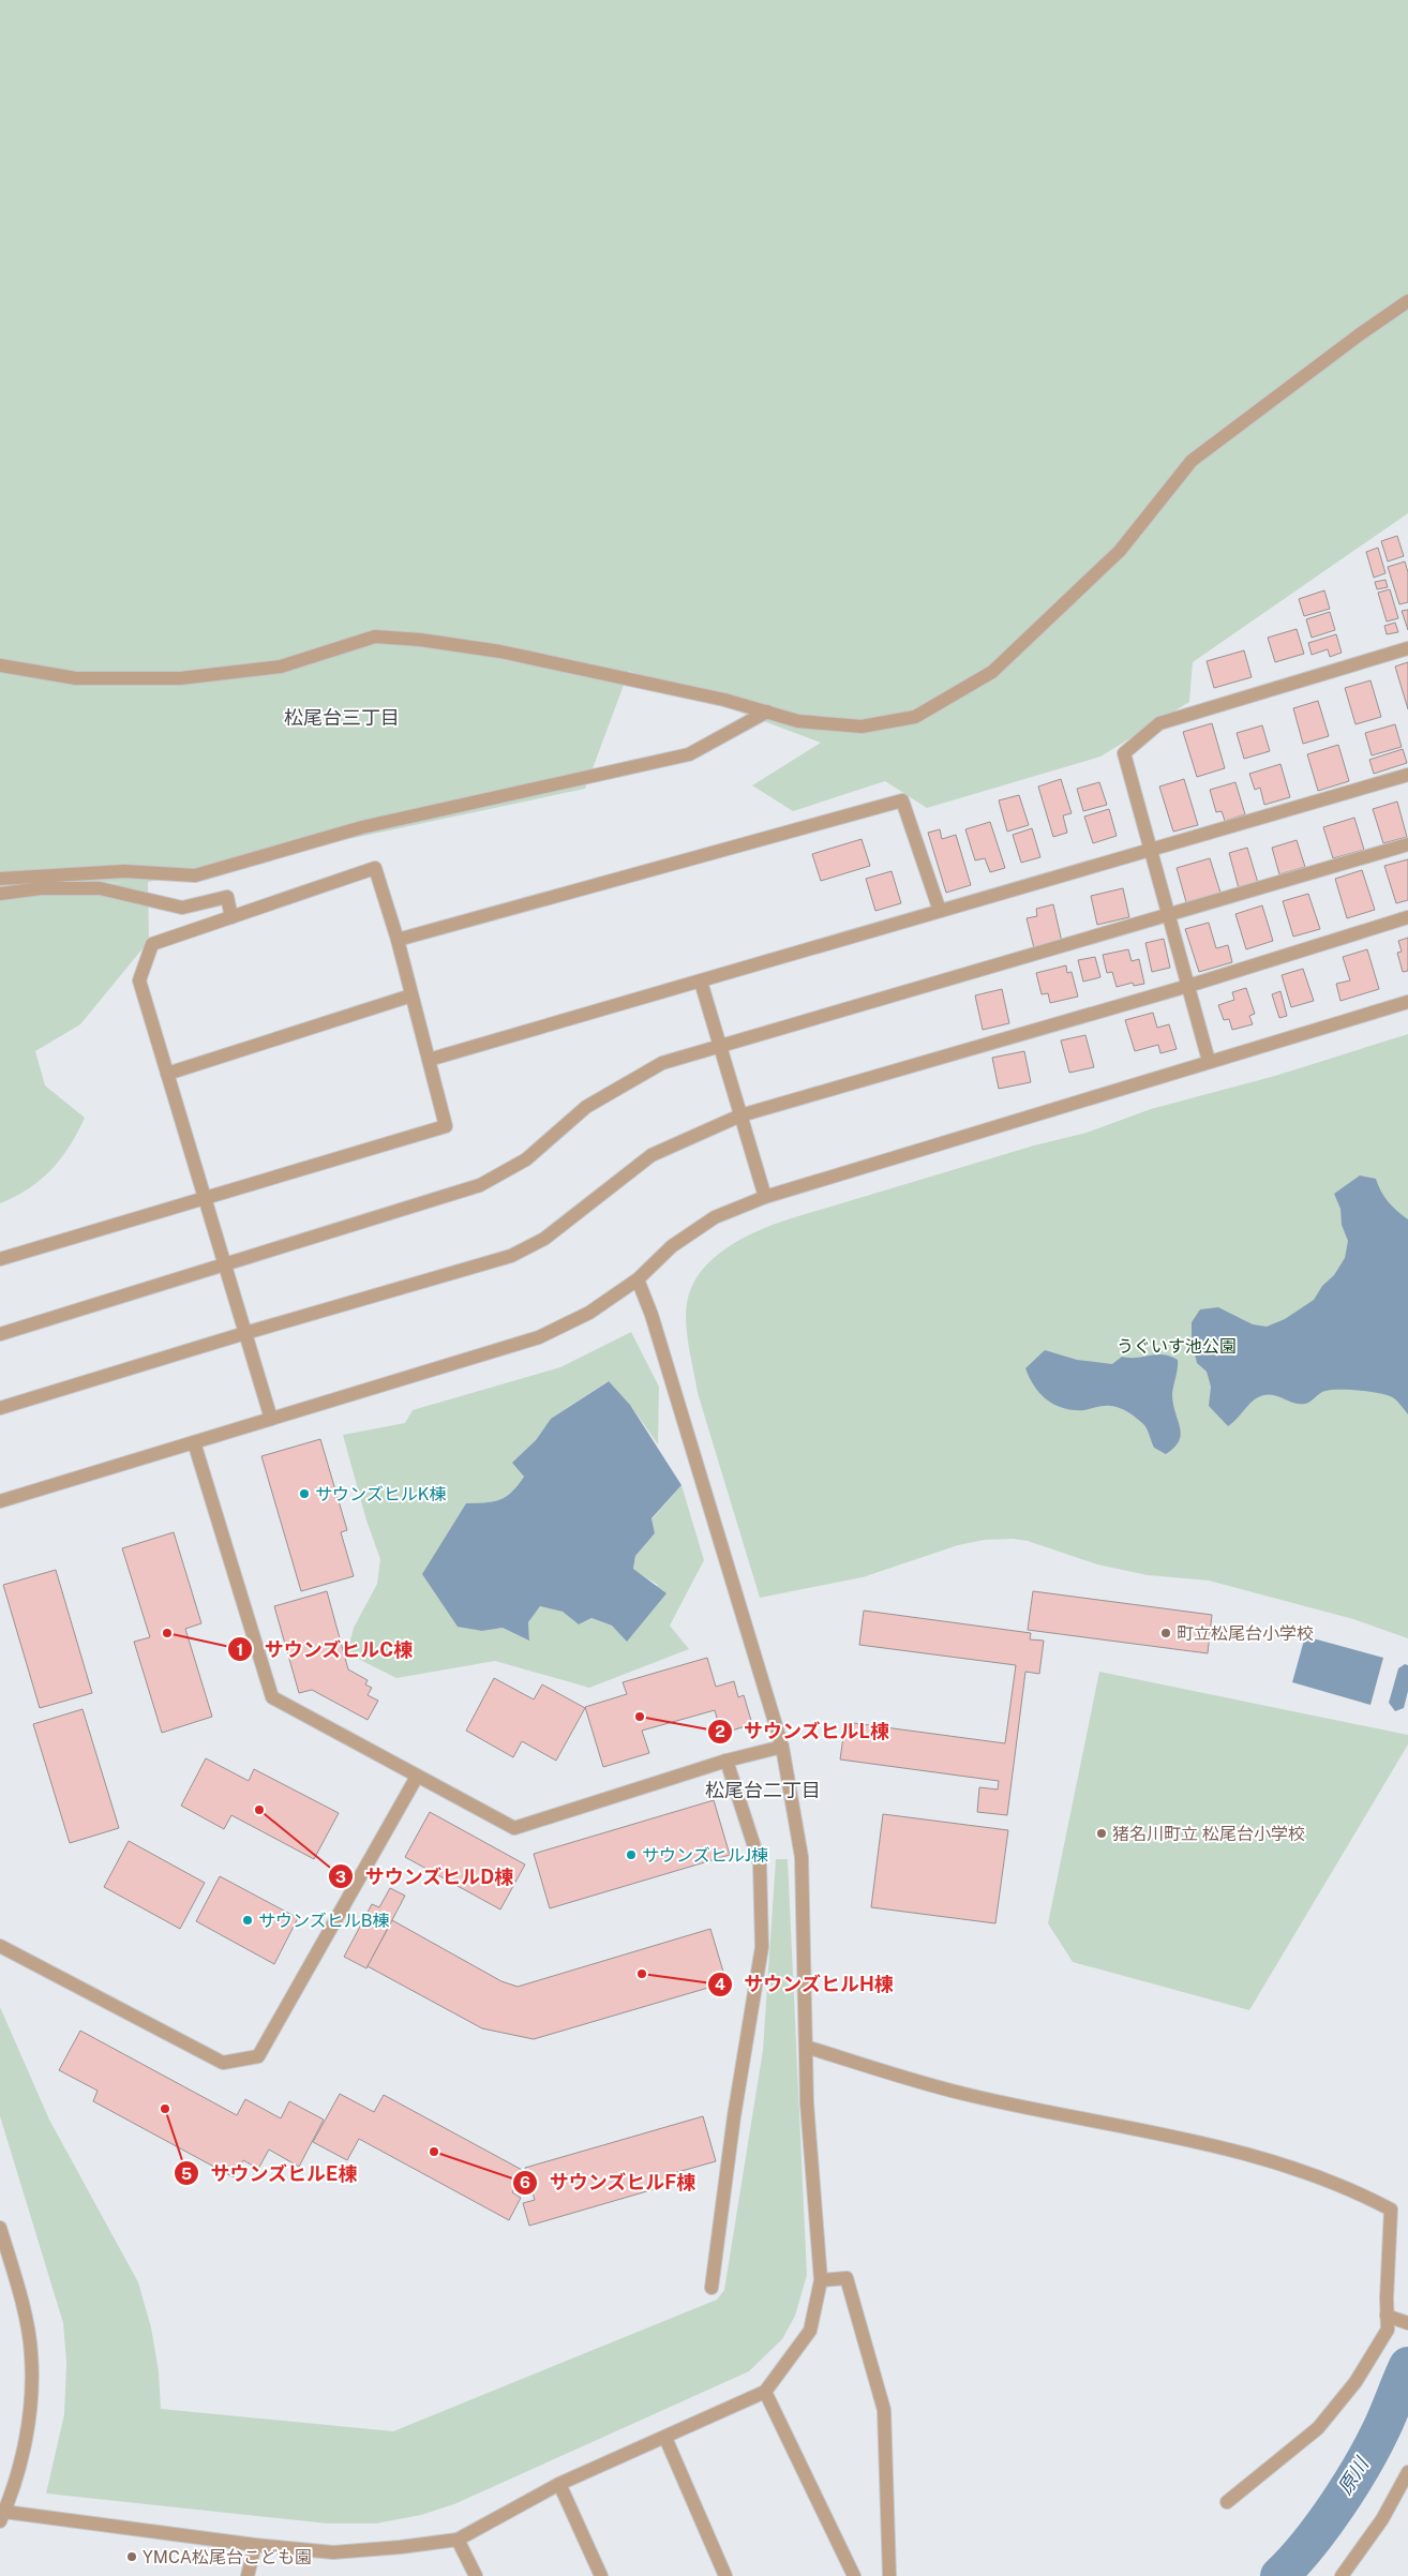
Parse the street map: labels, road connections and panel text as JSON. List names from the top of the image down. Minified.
{"districts":["松尾台三丁目","松尾台二丁目"],"water":["原川"],"parks":["うぐいす池公園"],"places":["サウンズヒルK棟","サウンズヒルC棟","町立松尾台小学校","サウンズヒルL棟","サウンズヒルD棟","猪名川町立 松尾台小学校","サウンズヒルJ棟","サウンズヒルB棟","サウンズヒルH棟","サウンズヒルE棟","サウンズヒルF棟","YMCA松尾台こども園"]}
